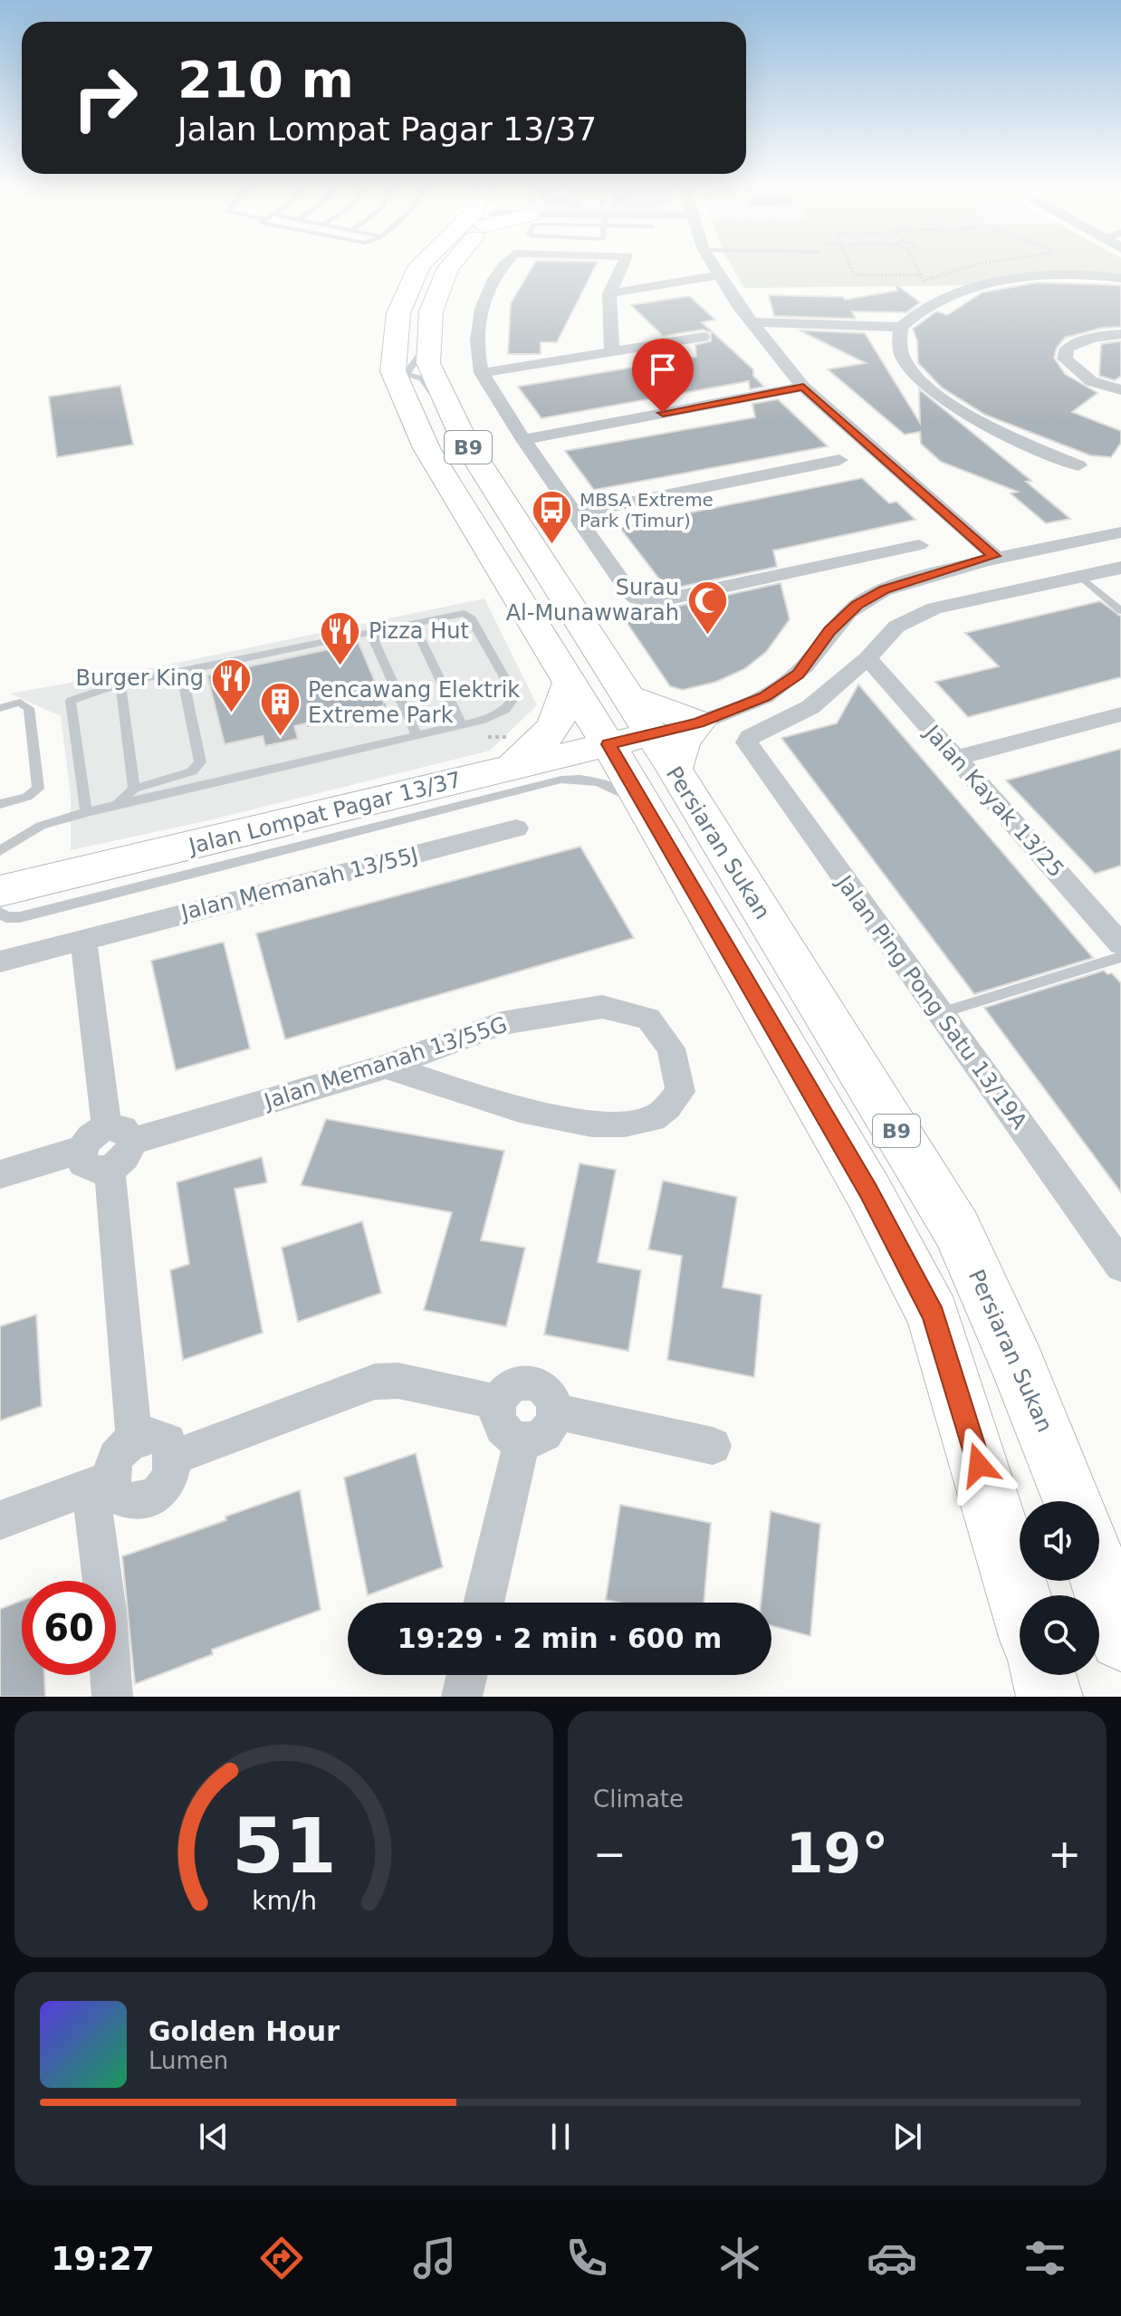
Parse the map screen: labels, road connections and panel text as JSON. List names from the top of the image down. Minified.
{"streets":{"main road":["B9","Jalan Lompat Pagar 13/37","Persiaran Sukan"],"street":["Jalan Kayak 13/25","Jalan Memanah 13/55J","Jalan Ping Pong Satu 13/19A","Jalan Memanah 13/55G"]},"crossings":[["Jalan Kayak 13/25","Jalan Ping Pong Satu 13/19A"],["Jalan Lompat Pagar 13/37","Persiaran Sukan"]],"places":{"bus stop":["MBSA Extreme Park (Timur)"],"mosque":["Surau Al-Munawwarah"],"restaurant":["Pizza Hut","Burger King"],"building":["Pencawang Elektrik Extreme Park"]},"page":{"turn":["210 m","Jalan Lompat Pagar 13/37"],"limit":"60","trip":"19:29 · 2 min · 600 m","tile":"Climate","heat":["−","19°","+"],"song":["Golden Hour","Lumen"],"tabs":"19:27","gauge":["51","km/h"]}}
